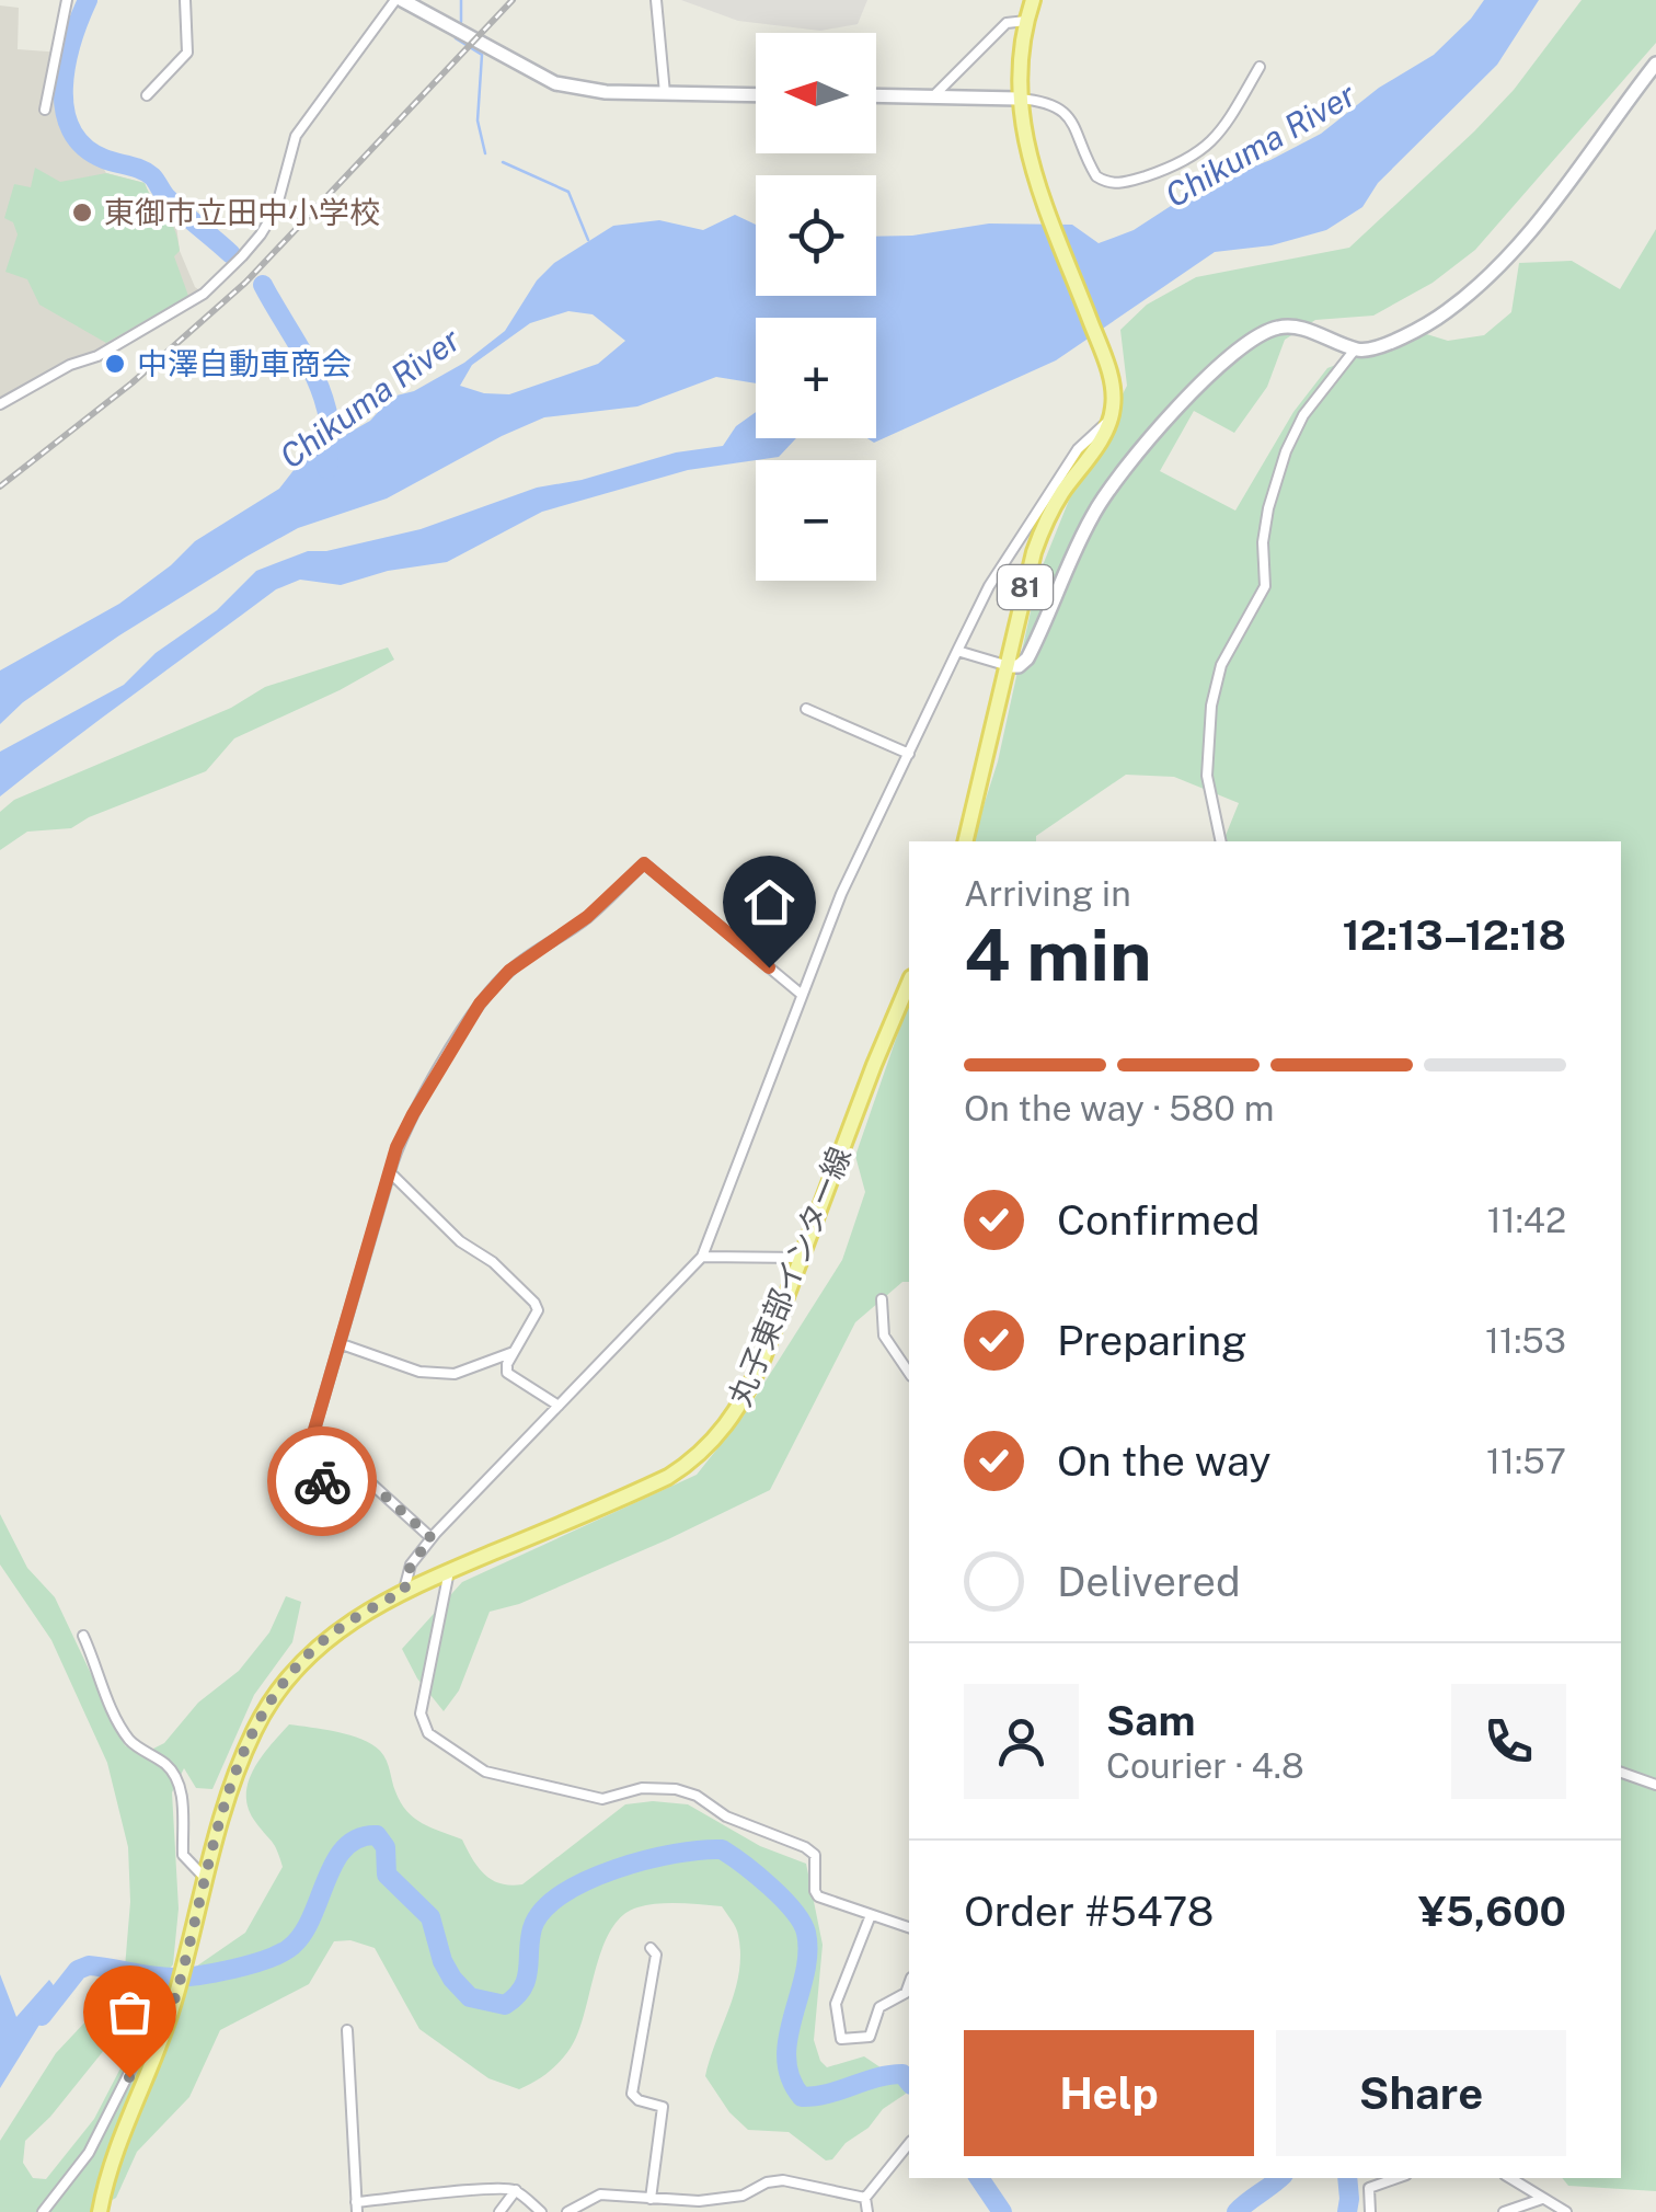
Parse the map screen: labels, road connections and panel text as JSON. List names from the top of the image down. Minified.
{"streets":{"main road":["81","丸子東部インター線"]},"water":["Chikuma River"],"places":["東御市立田中小学校","中澤自動車商会"],"north":"left","page":{"map_buttons":["+","−"],"heading":["4 min","Arriving in","12:13–12:18"],"panel":["Sam","Courier · 4.8","Order #5478","¥5,600"],"bar":"On the way · 580 m","list":[["Confirmed","11:42"],["Preparing","11:53"],["On the way","11:57"],"Delivered"],"buttons":["Help","Share"]}}
